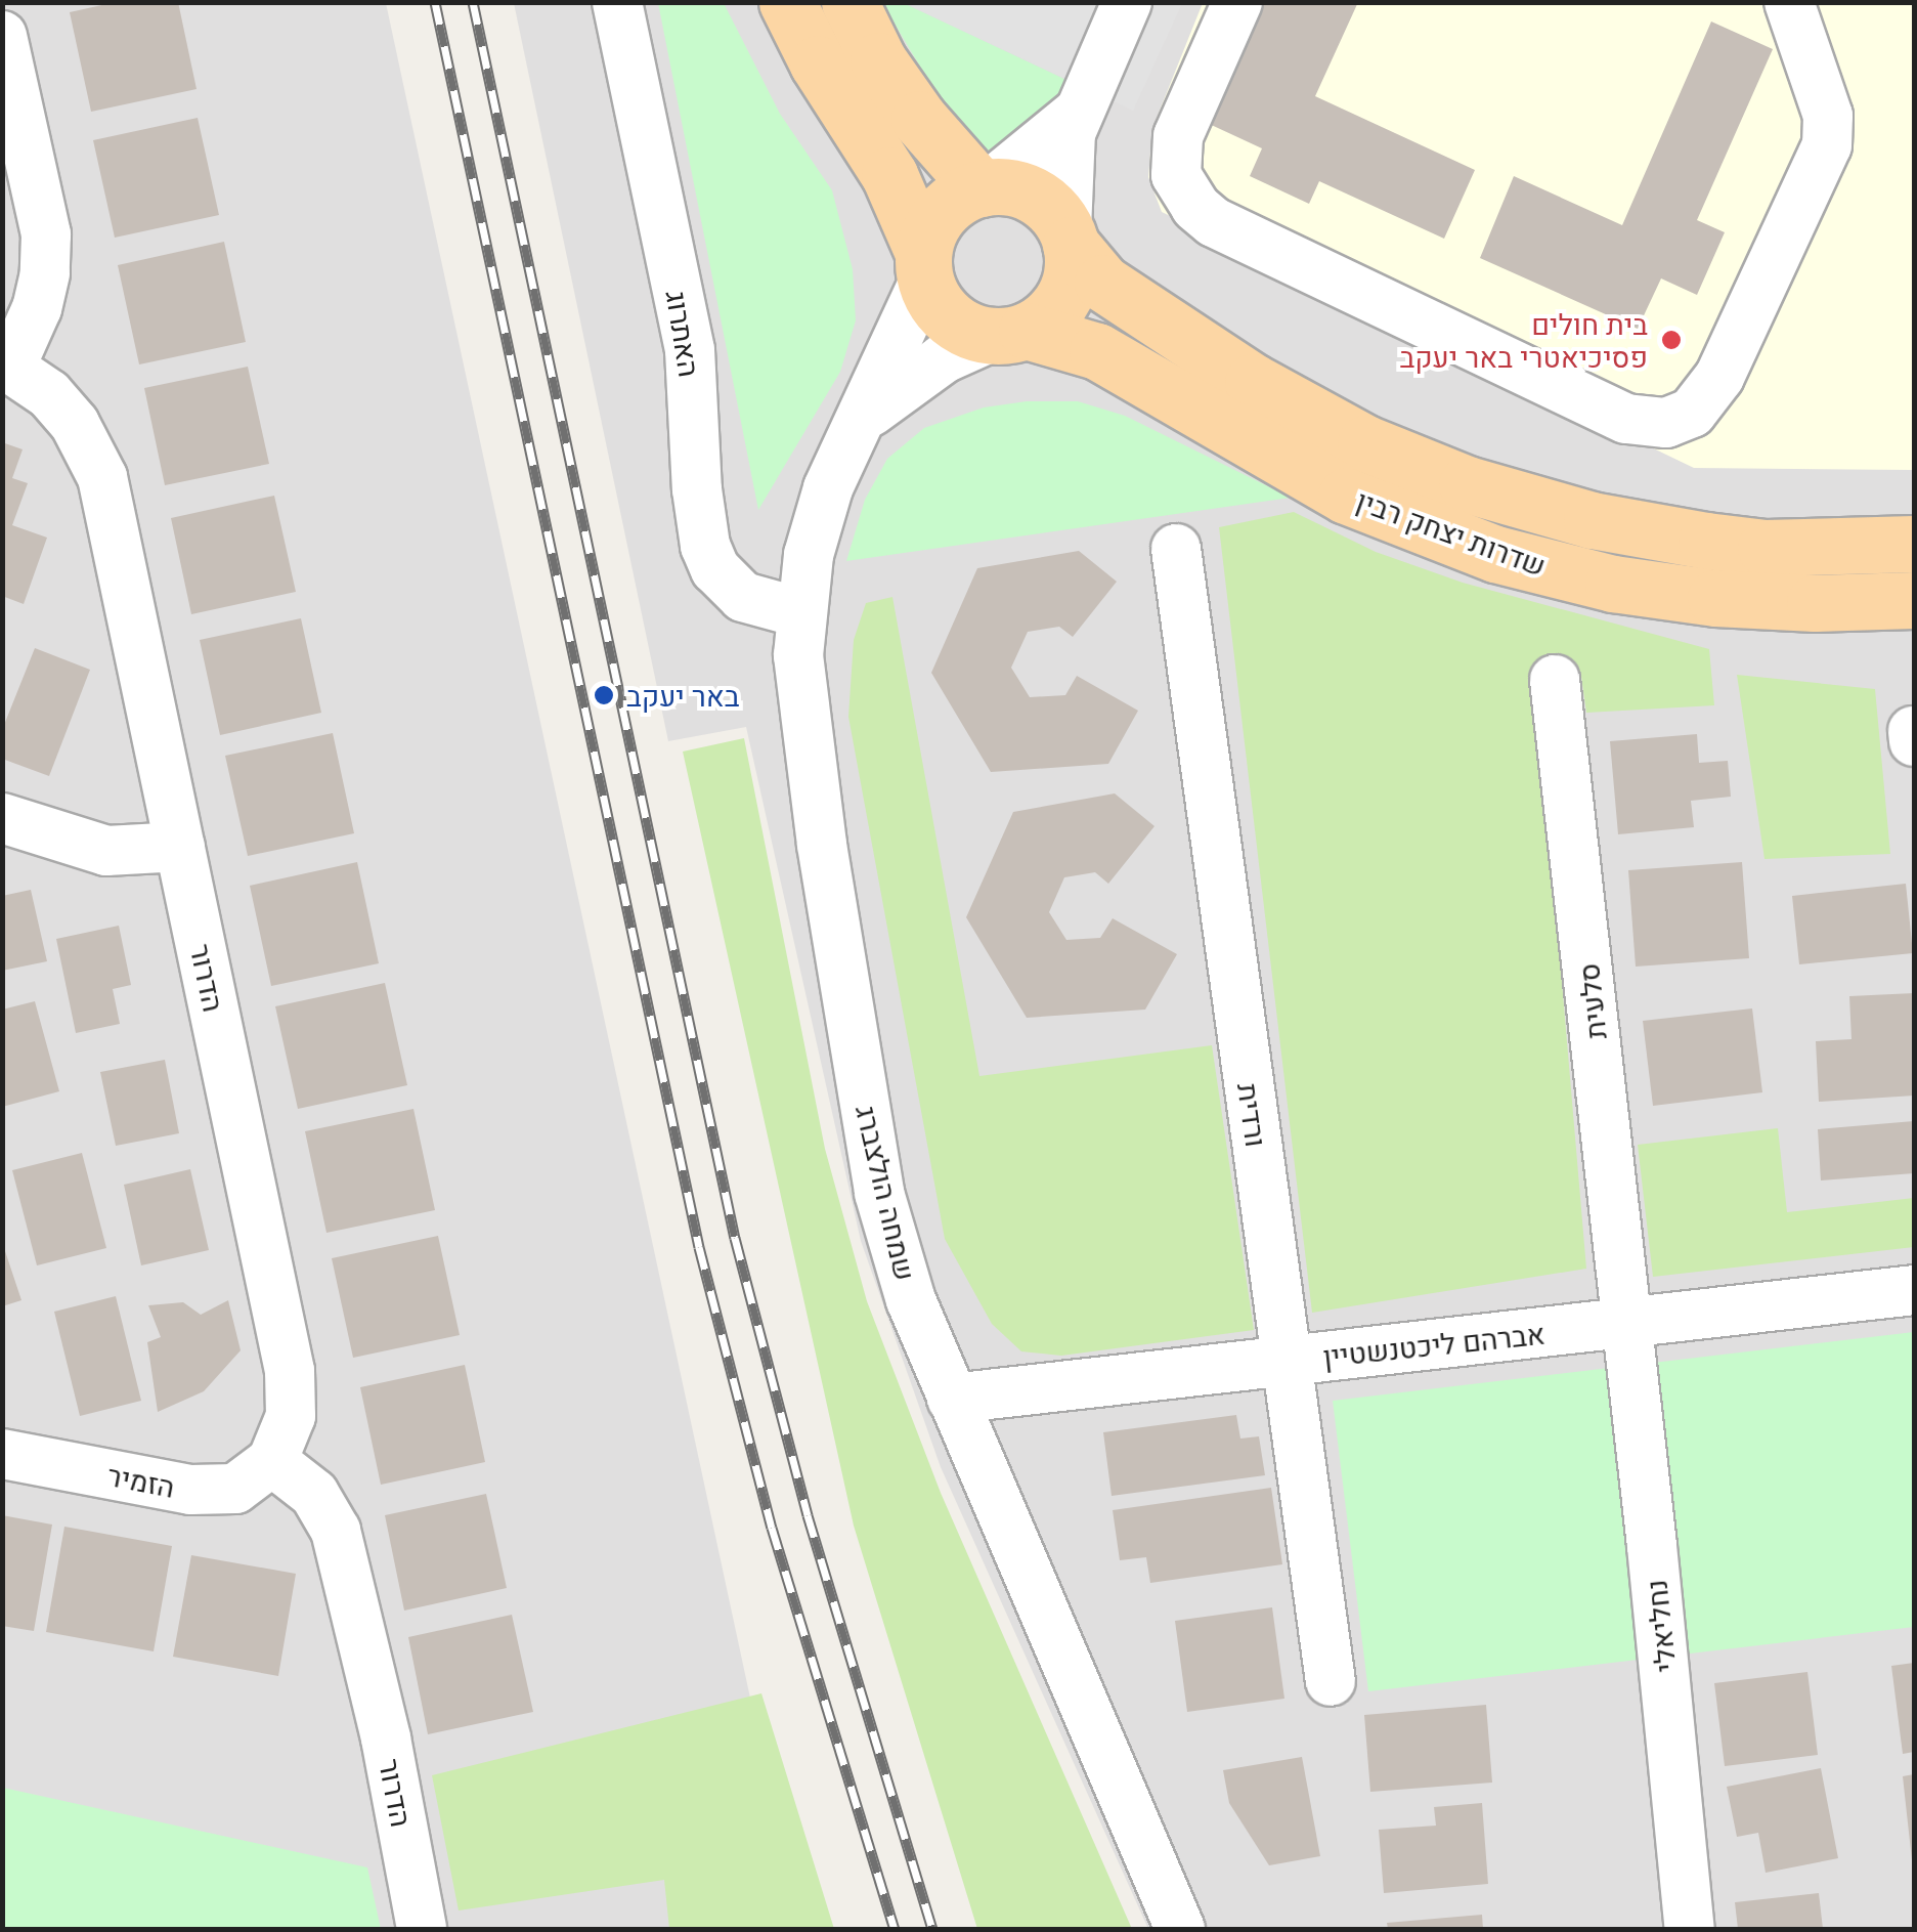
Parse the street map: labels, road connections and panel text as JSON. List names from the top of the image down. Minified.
{"streets":{"main road":["שדרות יצחק רבין"],"street":["האתרוג","הדרור","סלעית","ורדית","שמחה הולצברג","אברהם ליכטנשטיין","הזמיר","נחליאלי"]},"crossings":[["האתרוג","שמחה הולצברג"],["שדרות יצחק רבין","שמחה הולצברג"],["הדרור","הזמיר"],["סלעית","אברהם ליכטנשטיין"],["סלעית","נחליאלי"],["ורדית","אברהם ליכטנשטיין"],["שמחה הולצברג","אברהם ליכטנשטיין"],["אברהם ליכטנשטיין","נחליאלי"]],"places":["בית חולים פסיכיאטרי באר יעקב","באר יעקב"]}
